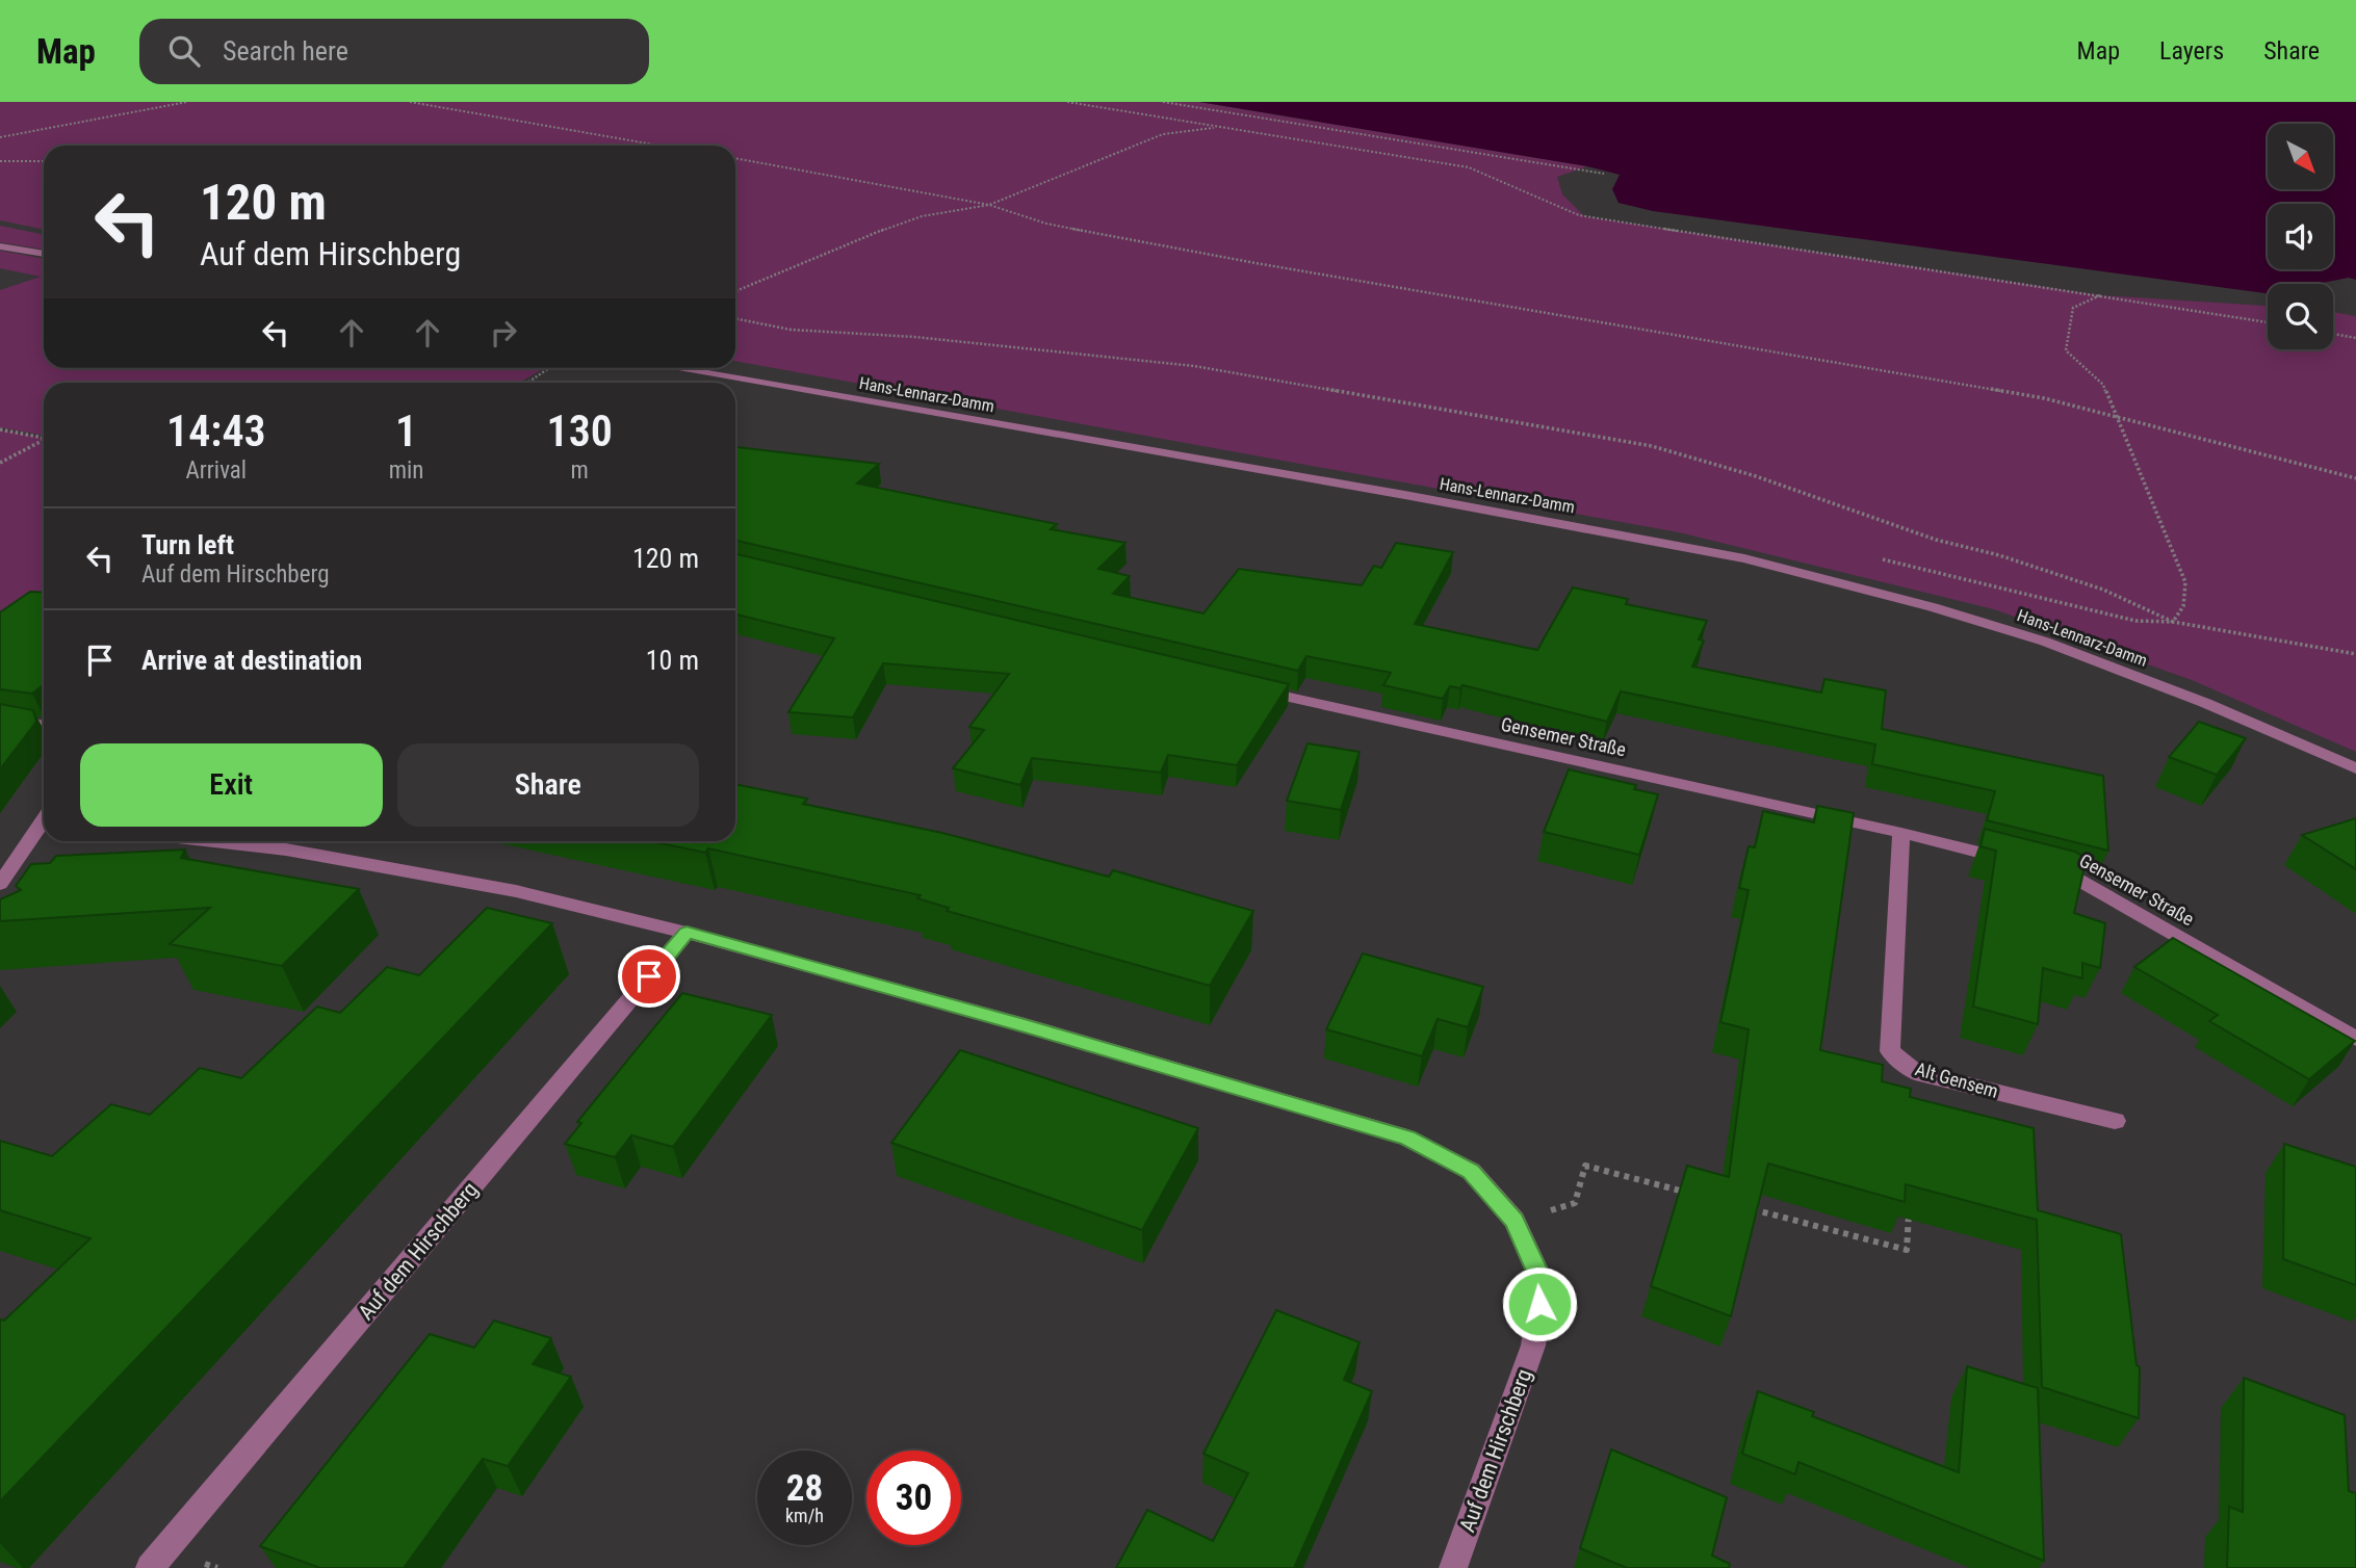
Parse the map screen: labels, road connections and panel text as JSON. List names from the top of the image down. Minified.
{"streets":{"street":["Hans-Lennarz-Damm","Gensemer Straße","Alt Gensem","Auf dem Hirschberg"]},"crossings":[["Gensemer Straße","Alt Gensem"]],"north":"bottom right","page":{"header":"Map","search":"Search here","nav":["Map","Layers","Share"],"turn":["120 m","Auf dem Hirschberg"],"eta":["14:43","Arrival","1","min","130","m"],"list":[{"name":"Turn left","note":"Auf dem Hirschberg","value":"120 m"},{"name":"Arrive at destination","value":"10 m"}],"buttons":["Exit","Share"],"speed":"28 km/h","limit":"30"}}
